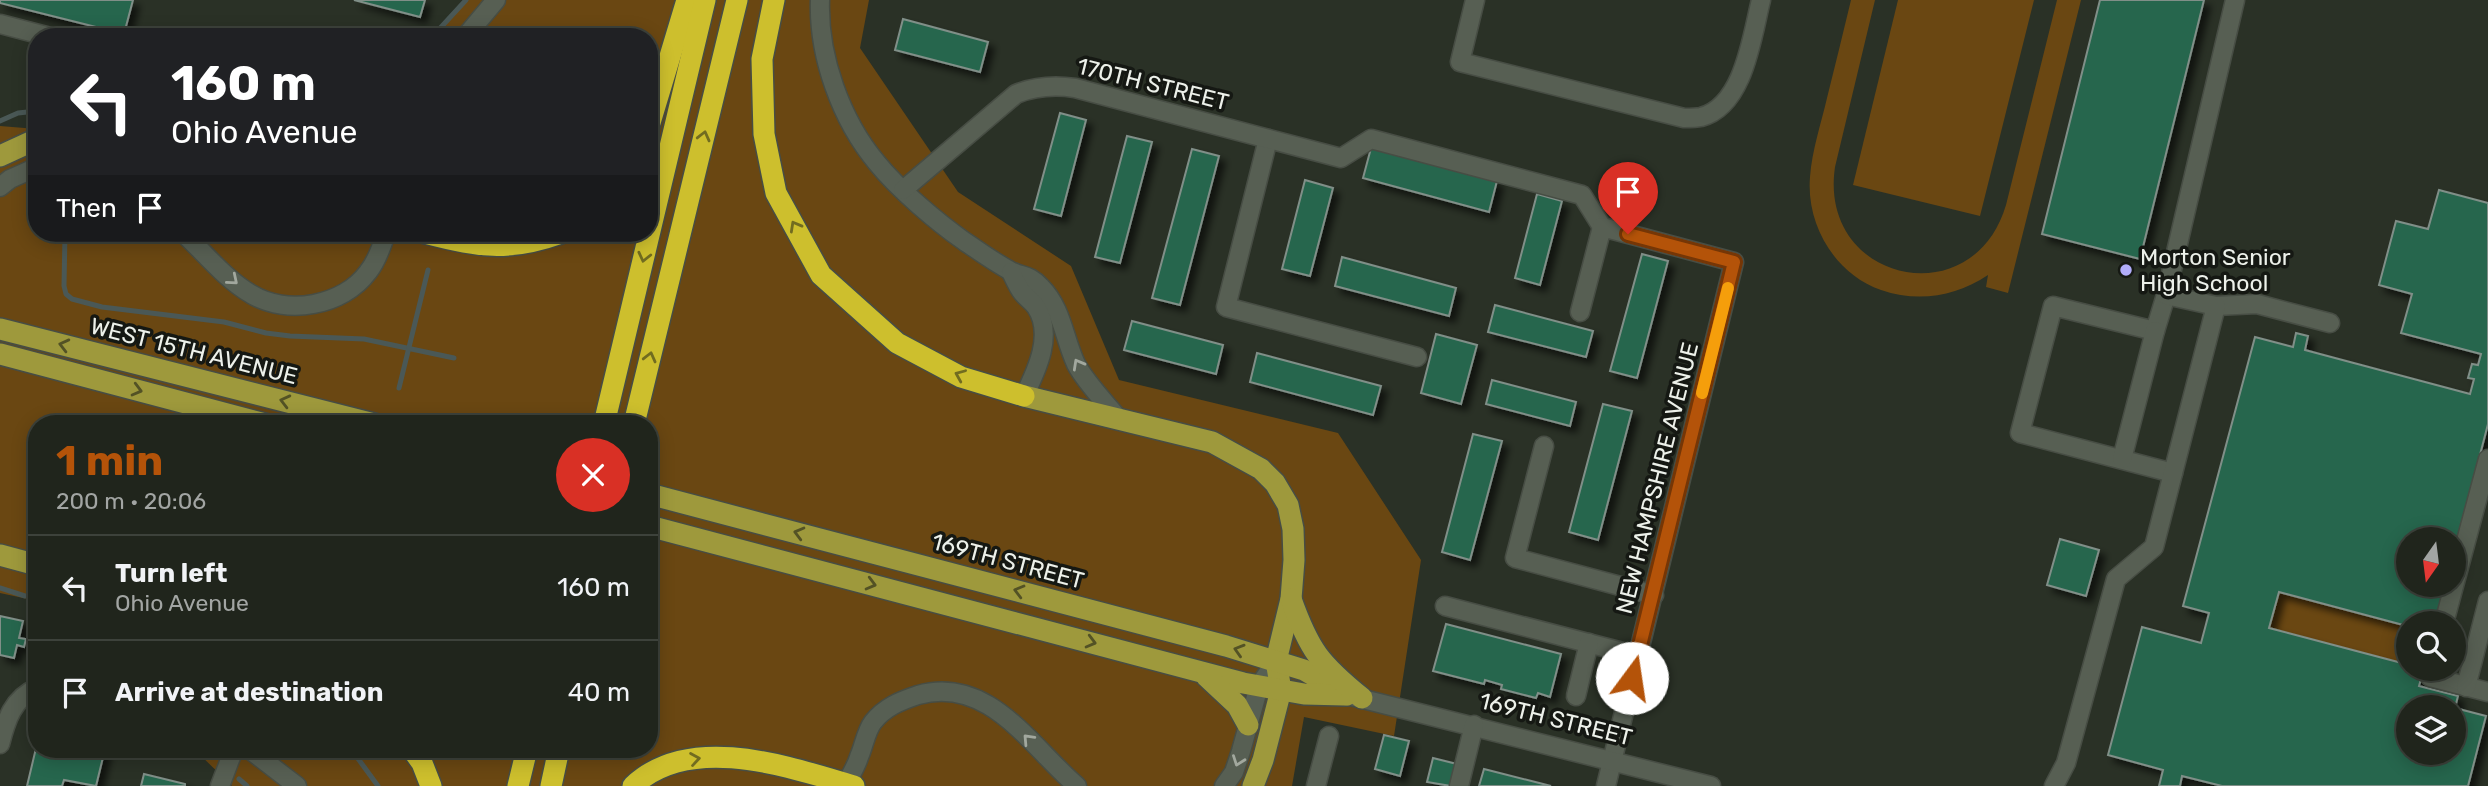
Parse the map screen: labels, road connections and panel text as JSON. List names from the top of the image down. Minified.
{"streets":{"main road":["WEST 15TH AVENUE","169TH STREET"],"street":["170TH STREET","NEW HAMPSHIRE AVENUE"]},"crossings":[["170TH STREET","NEW HAMPSHIRE AVENUE"],["NEW HAMPSHIRE AVENUE","169TH STREET"]],"places":["Morton Senior High School"],"north":"bottom","page":{"turn":["160 m","Ohio Avenue"],"then":"Then","heading":["1 min","200 m · 20:06"],"list":[{"name":"Turn left","note":"Ohio Avenue","value":"160 m"},{"name":"Arrive at destination","value":"40 m"}]}}
